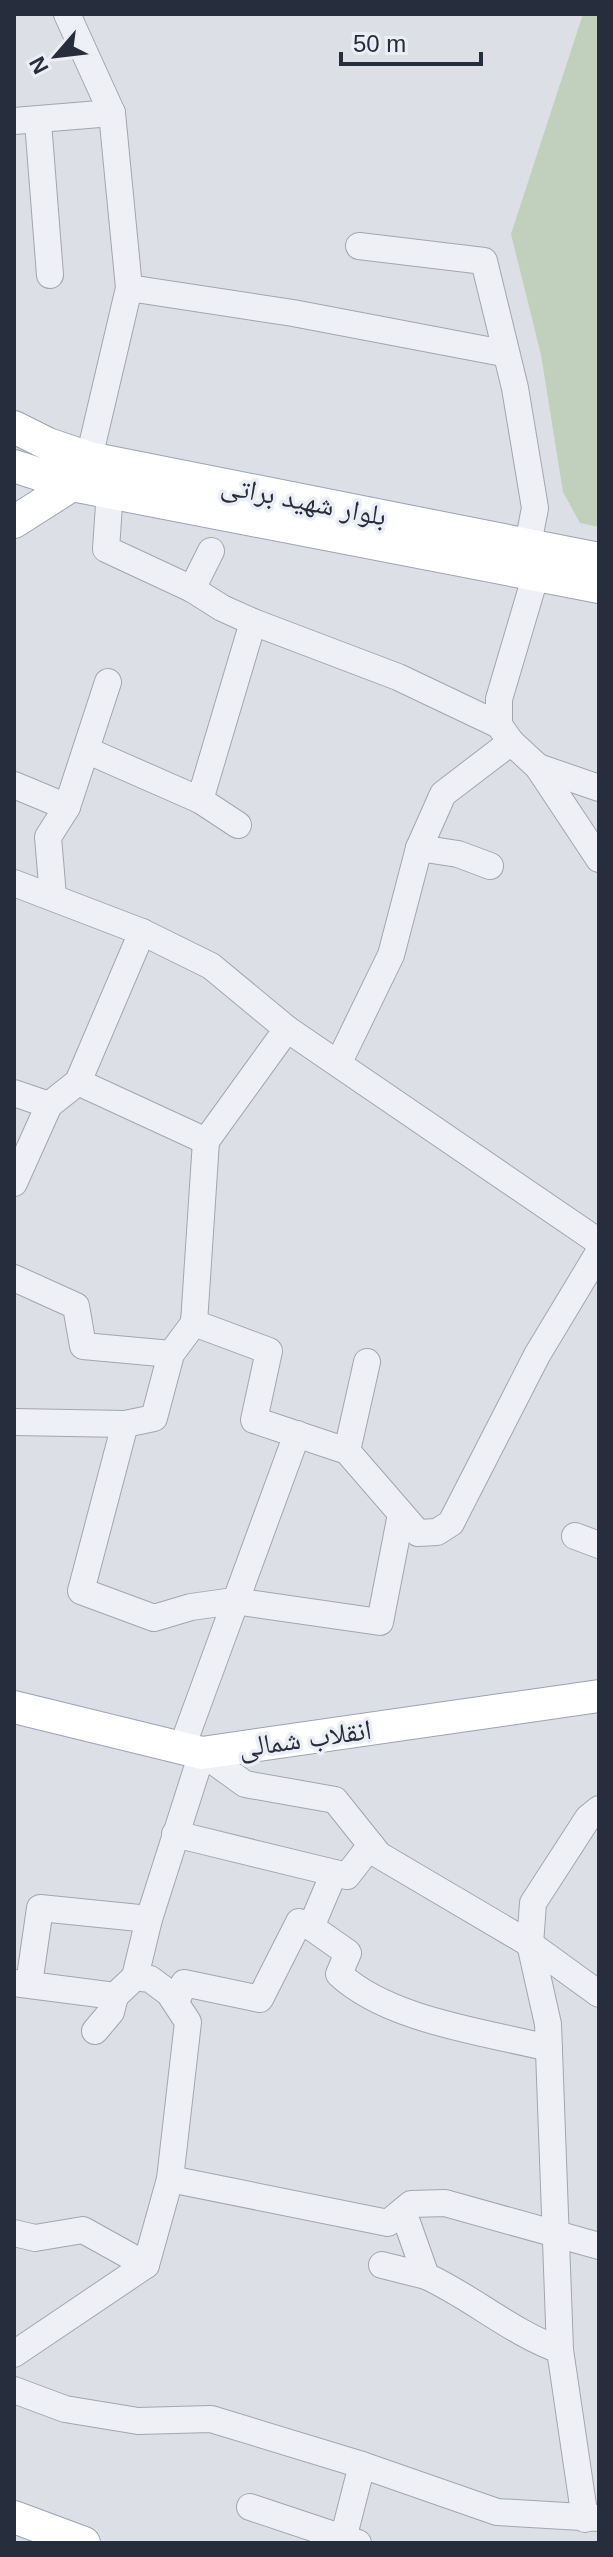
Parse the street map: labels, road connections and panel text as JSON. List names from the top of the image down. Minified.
{"streets":{"main road":["بلوار شهید براتی","انقلاب شمالی"]},"scale_bar":"50 m","north":"bottom left"}
